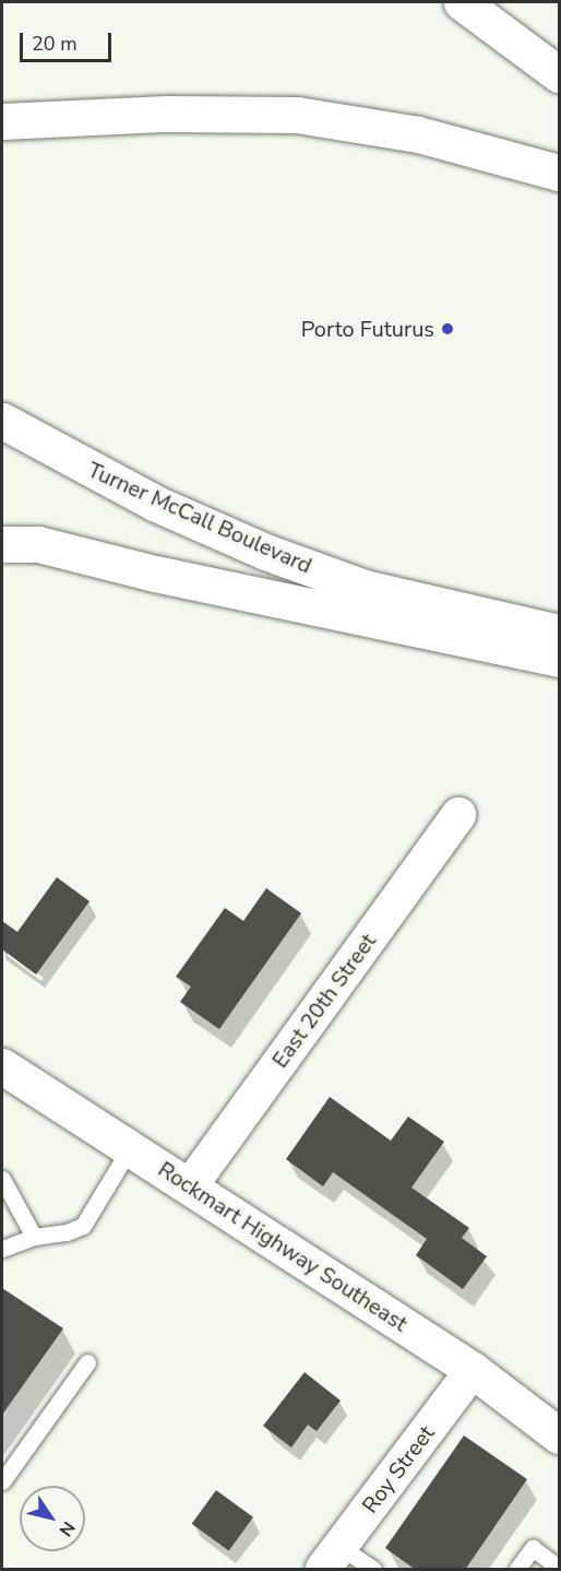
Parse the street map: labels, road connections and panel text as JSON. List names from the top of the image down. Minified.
{"streets":{"main road":["Turner McCall Boulevard","Rockmart Highway Southeast"],"street":["East 20th Street","Roy Street"]},"crossings":[["East 20th Street","Rockmart Highway Southeast"],["Rockmart Highway Southeast","Roy Street"]],"places":["Porto Futurus"],"scale_bar":"20 m","north":"bottom right"}
